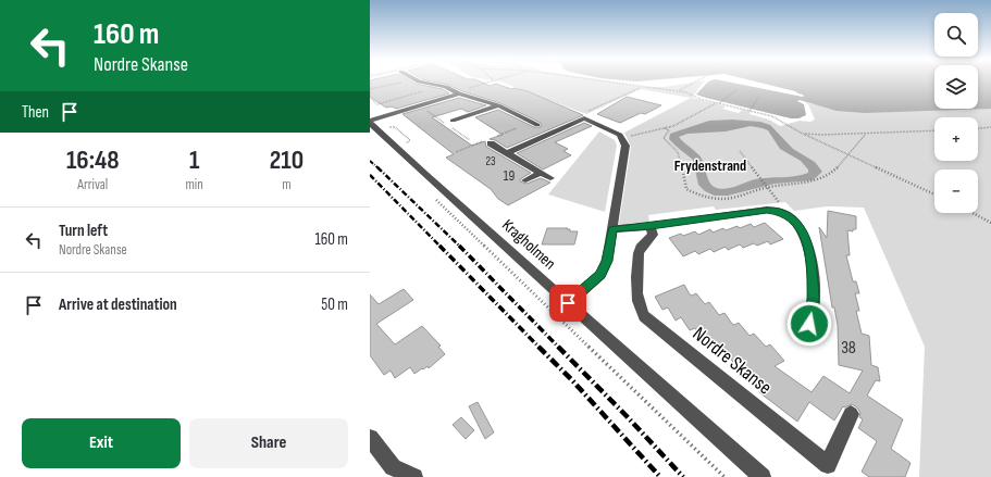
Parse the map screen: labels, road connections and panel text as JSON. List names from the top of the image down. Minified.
{"streets":{"street":["Kragholmen","Nordre Skanse"]},"districts":["Frydenstrand"],"house_numbers":["23","19","38"],"page":{"turn":["160 m","Nordre Skanse"],"map_buttons":["+","−"],"then":"Then","eta":["16:48","Arrival","1","min","210","m"],"list":[{"name":"Turn left","note":"Nordre Skanse","value":"160 m"},{"name":"Arrive at destination","value":"50 m"}],"buttons":["Exit","Share"]}}
